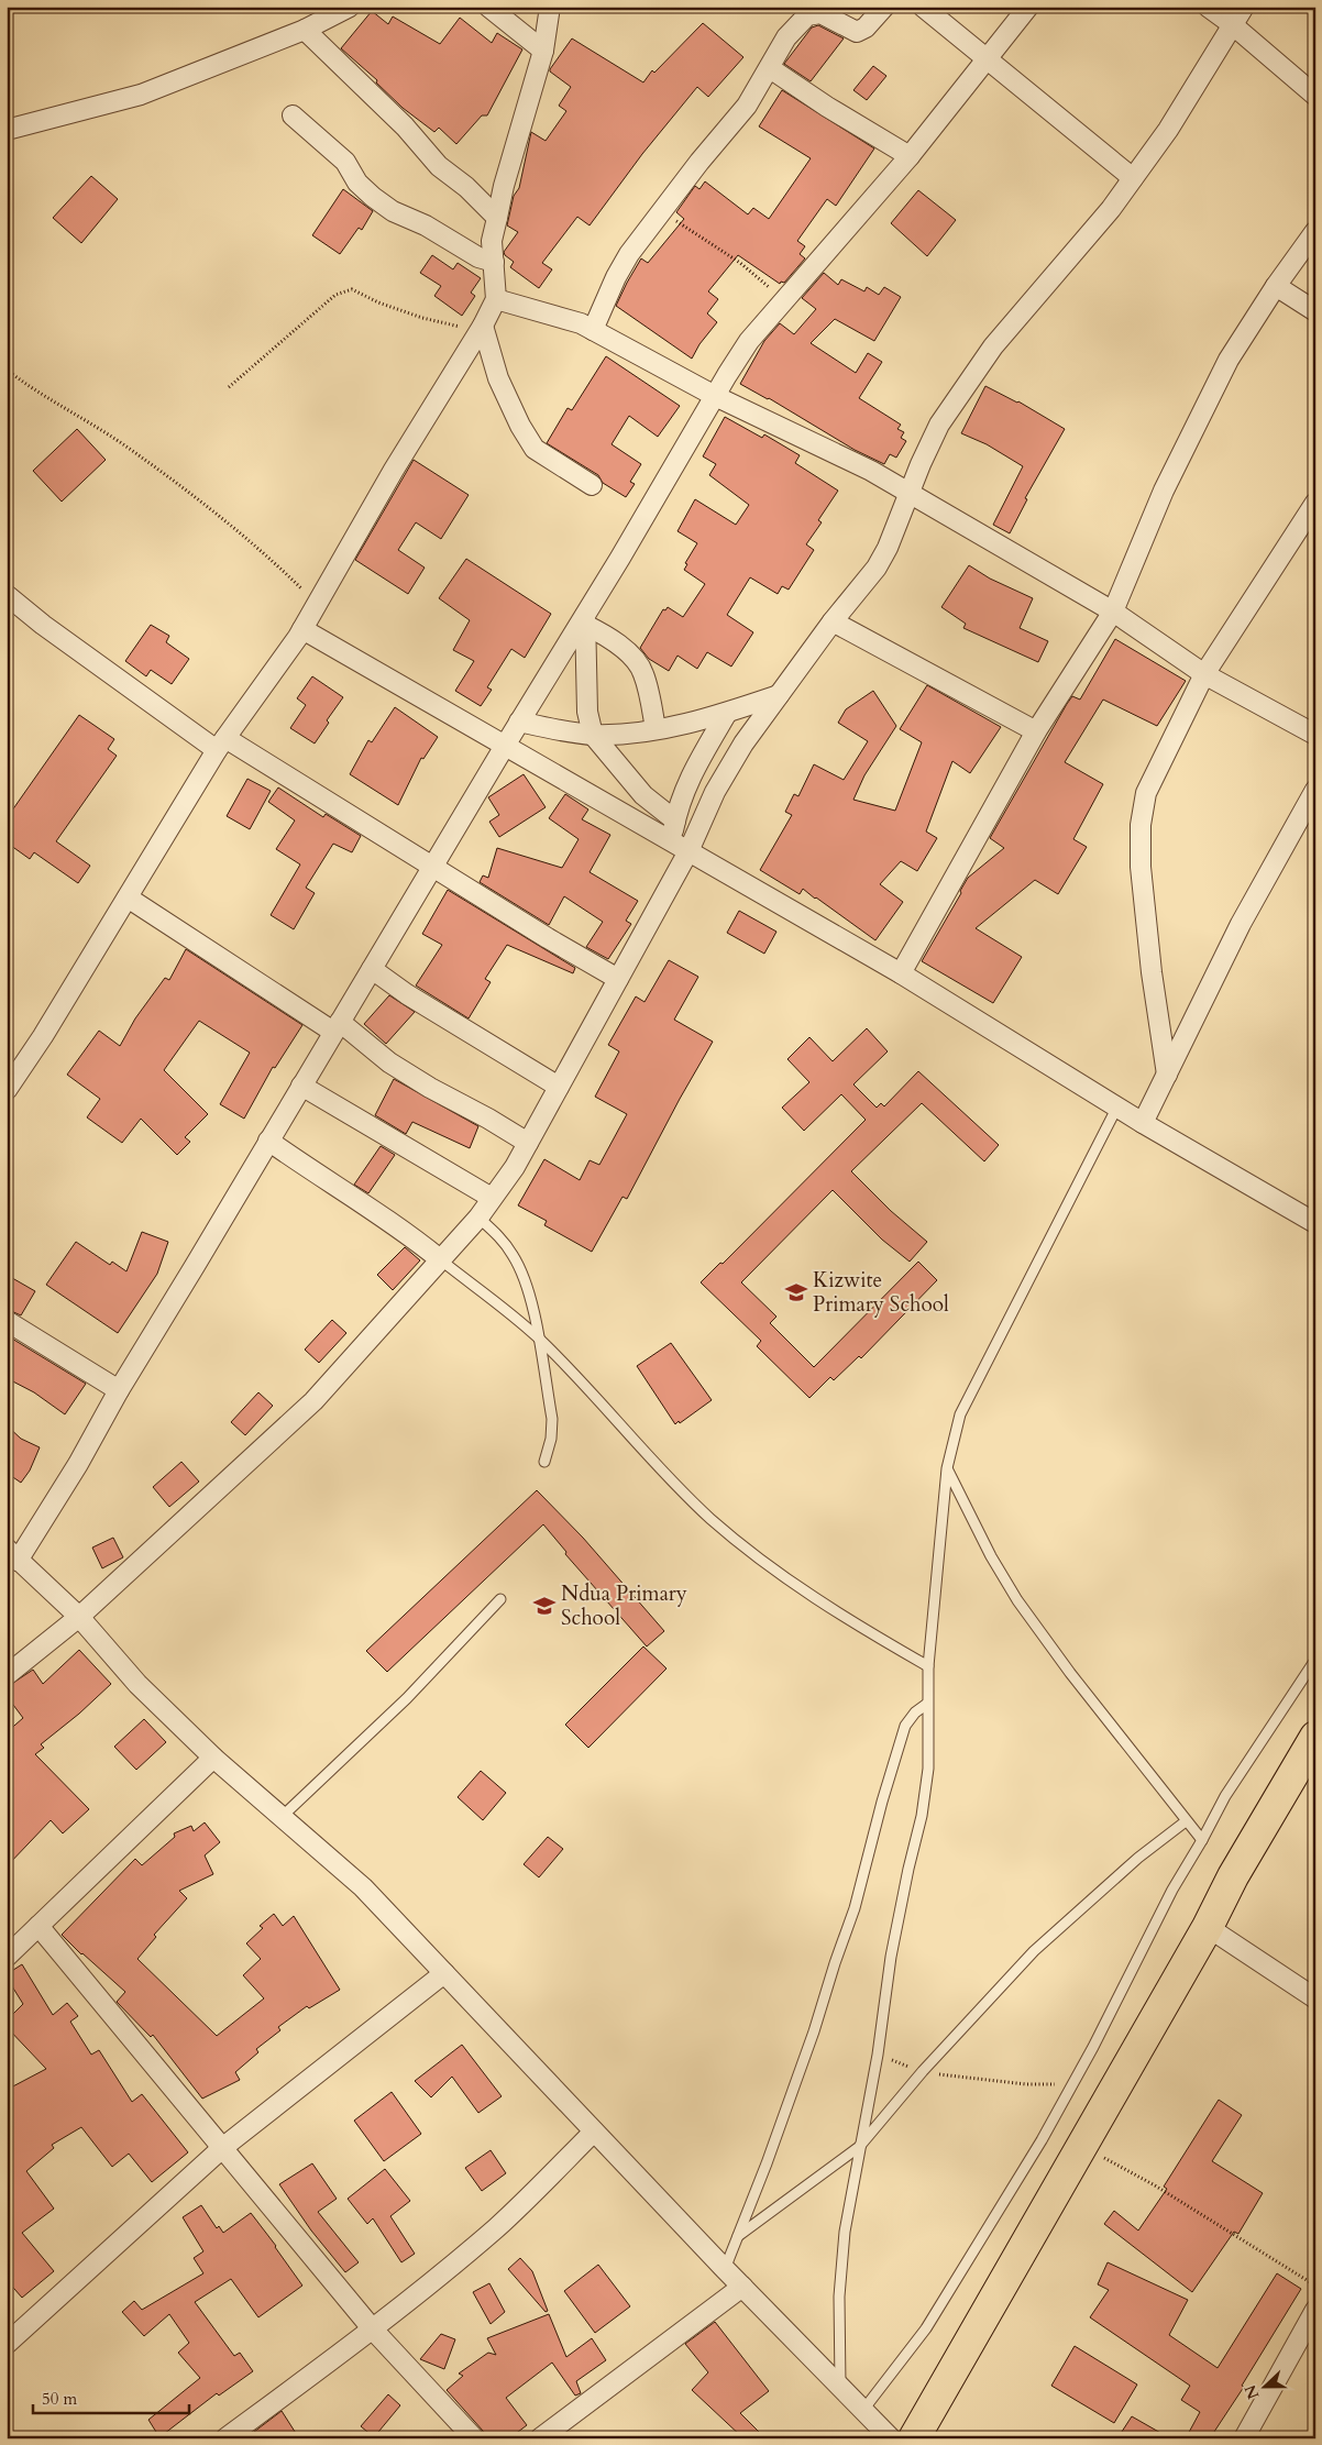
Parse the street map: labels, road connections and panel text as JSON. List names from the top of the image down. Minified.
{"places":{"school or university":["Kizwite Primary School","Ndua Primary School"]},"scale_bar":"50 m","north":"left"}
